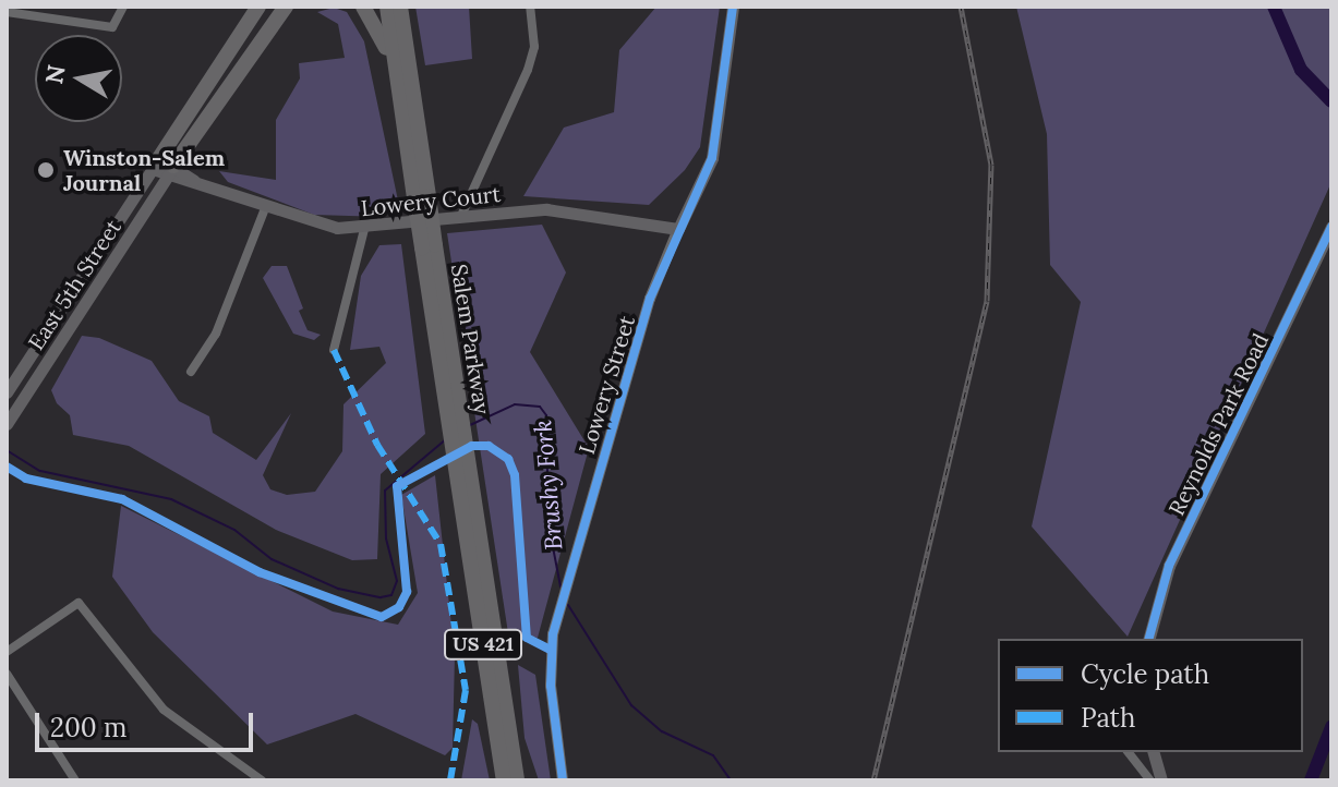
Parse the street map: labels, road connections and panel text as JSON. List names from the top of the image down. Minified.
{"streets":{"highway":["Salem Parkway","US 421"],"main road":["Lowery Court","East 5th Street","Lowery Street","Reynolds Park Road"]},"crossings":[["Lowery Court","East 5th Street"],["Lowery Court","Lowery Street"]],"water":["Brushy Fork"],"places":["Winston-Salem Journal"],"legend":["Cycle path","Path"],"scale_bar":"200 m","north":"left"}
